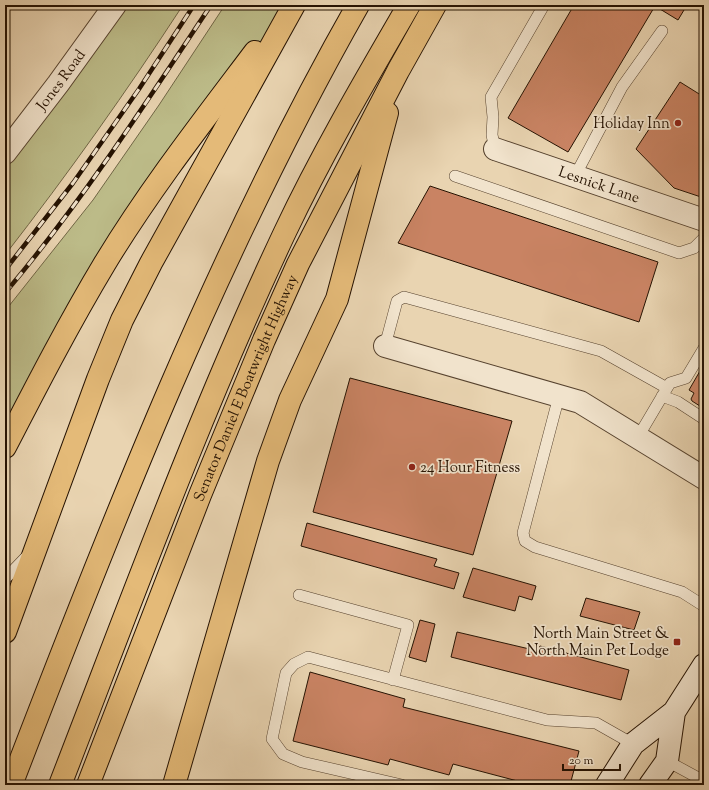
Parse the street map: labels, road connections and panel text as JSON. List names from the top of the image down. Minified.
{"streets":{"highway":["Senator Daniel E Boatwright Highway"],"street":["Jones Road","Lesnick Lane"]},"places":{"other":["Holiday Inn","24 Hour Fitness"],"transit":["North Main Street & North Main Pet Lodge"]},"scale_bar":"20 m"}
